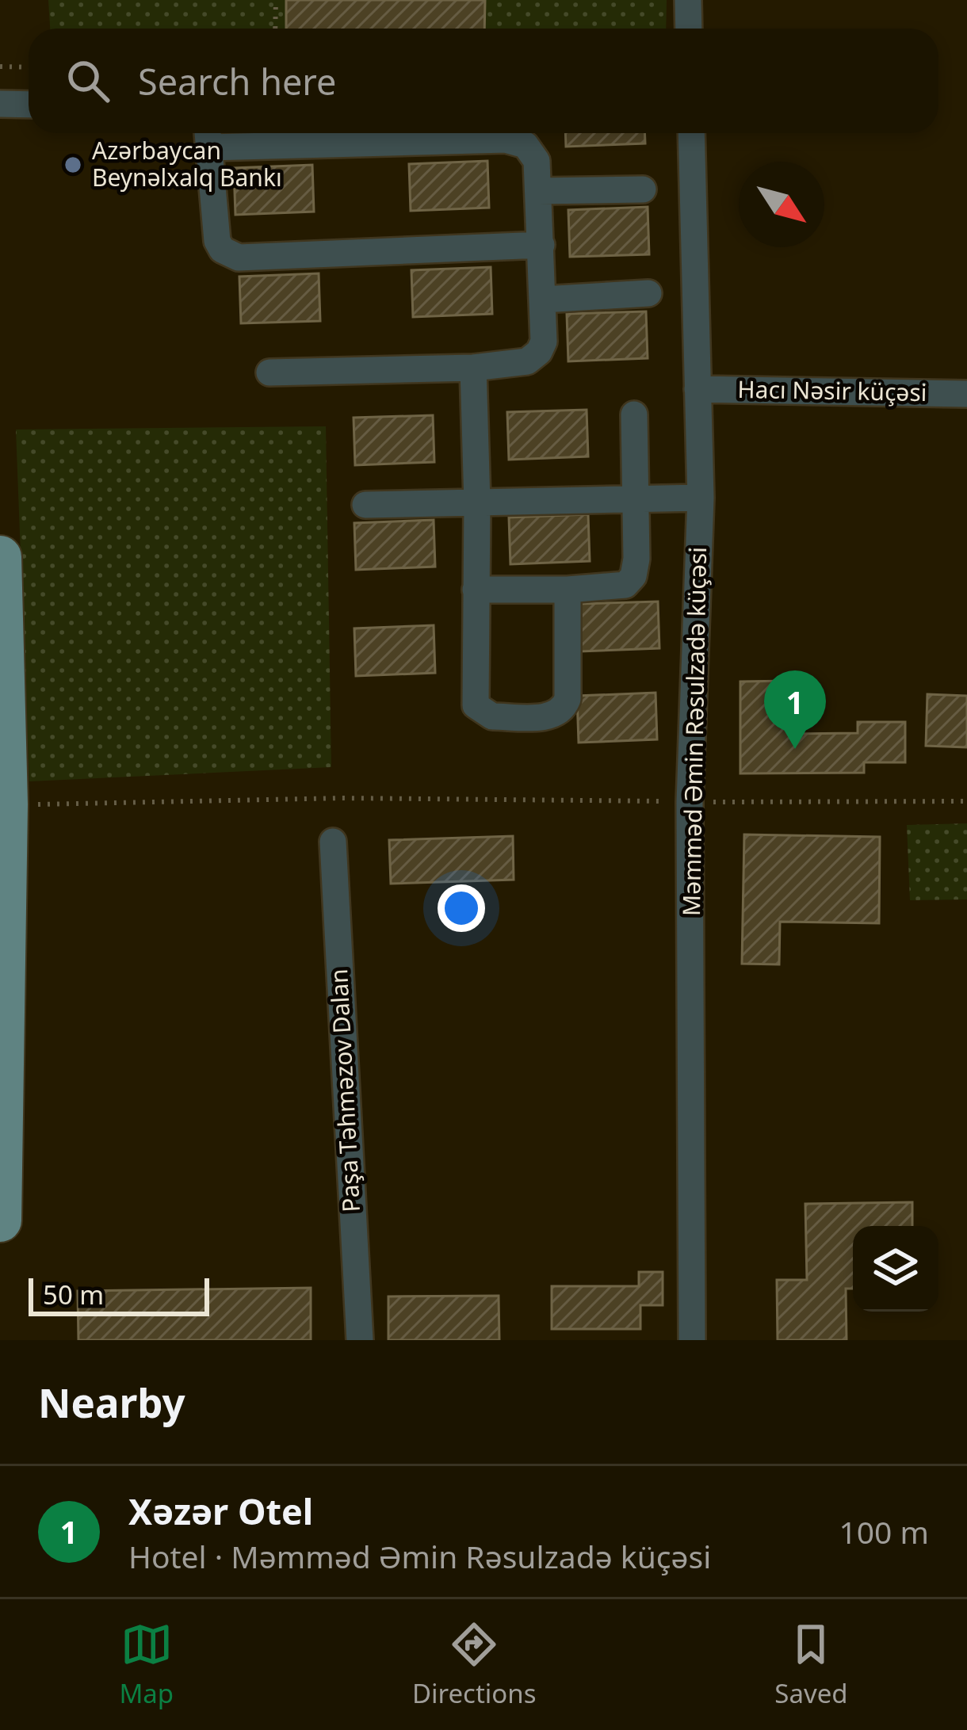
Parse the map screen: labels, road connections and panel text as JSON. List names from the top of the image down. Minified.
{"streets":{"street":["Hacı Nəsir küçəsi","Məmməd Əmin Rəsulzadə küçəsi","Paşa Təhməzov Dalan"]},"crossings":[["Hacı Nəsir küçəsi","Məmməd Əmin Rəsulzadə küçəsi"]],"places":["Azərbaycan Beynəlxalq Bankı"],"scale_bar":"50 m","north":"bottom right","page":{"search":"Search here","pins":"1","scale":"50 m","heading":"Nearby","list":[{"mark":"1","name":"Xəzər Otel","note":"Hotel · Məmməd Əmin Rəsulzadə küçəsi","value":"100 m"}],"nav":["Map","Directions","Saved"]}}
